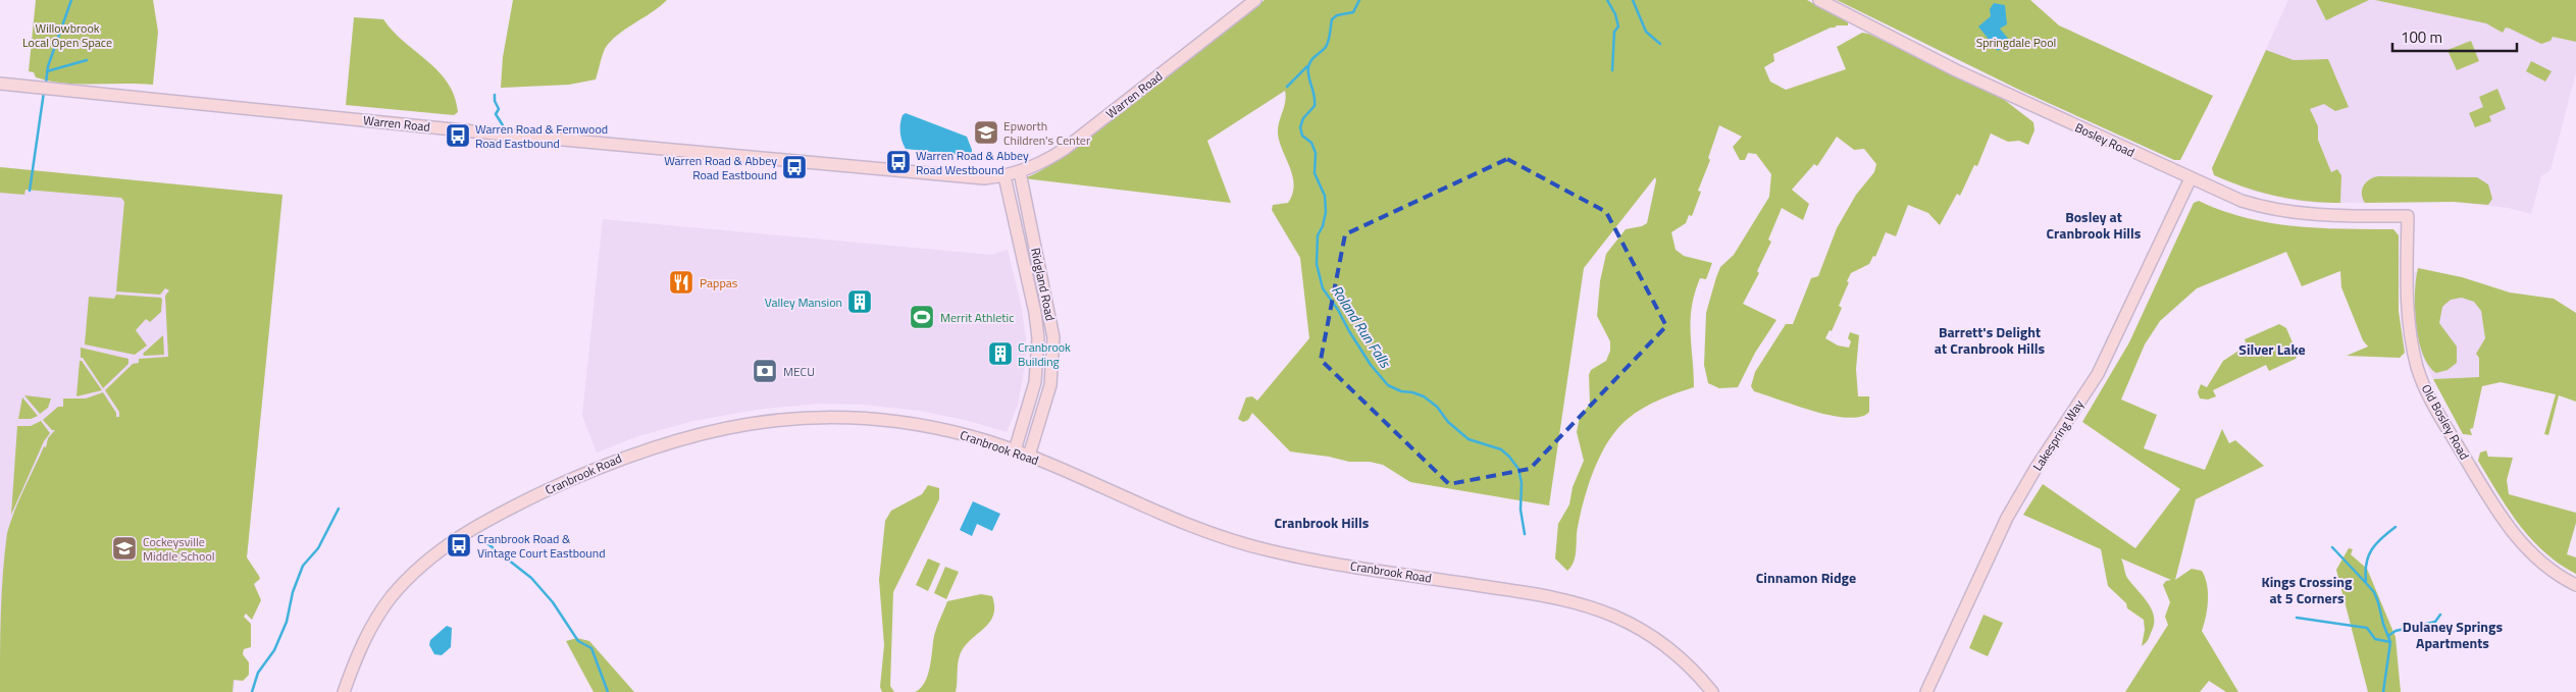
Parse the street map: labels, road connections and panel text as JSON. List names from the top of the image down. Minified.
{"streets":{"street":["Warren Road","Bosley Road","Ridgland Road","Old Bosley Road","Lakespring Way","Cranbrook Road"]},"crossings":[["Warren Road","Ridgland Road"],["Bosley Road","Old Bosley Road"],["Bosley Road","Lakespring Way"],["Ridgland Road","Cranbrook Road"]],"districts":["Bosley at Cranbrook Hills","Barrett's Delight at Cranbrook Hills","Silver Lake","Cranbrook Hills","Cinnamon Ridge","Kings Crossing at 5 Corners","Dulaney Springs Apartments"],"water":["Roland Run Falls"],"parks":["Willowbrook Local Open Space","Springdale Pool"],"places":{"school or university":["Epworth Children's Center","Cockeysville Middle School"],"bus stop":["Warren Road & Fernwood Road Eastbound","Warren Road & Abbey Road Westbound","Warren Road & Abbey Road Eastbound","Cranbrook Road & Vintage Court Eastbound"],"restaurant":["Pappas"],"building":["Valley Mansion","Cranbrook Building"],"sports":["Merrit Athletic"],"bank":["MECU"]},"scale_bar":"100 m"}
